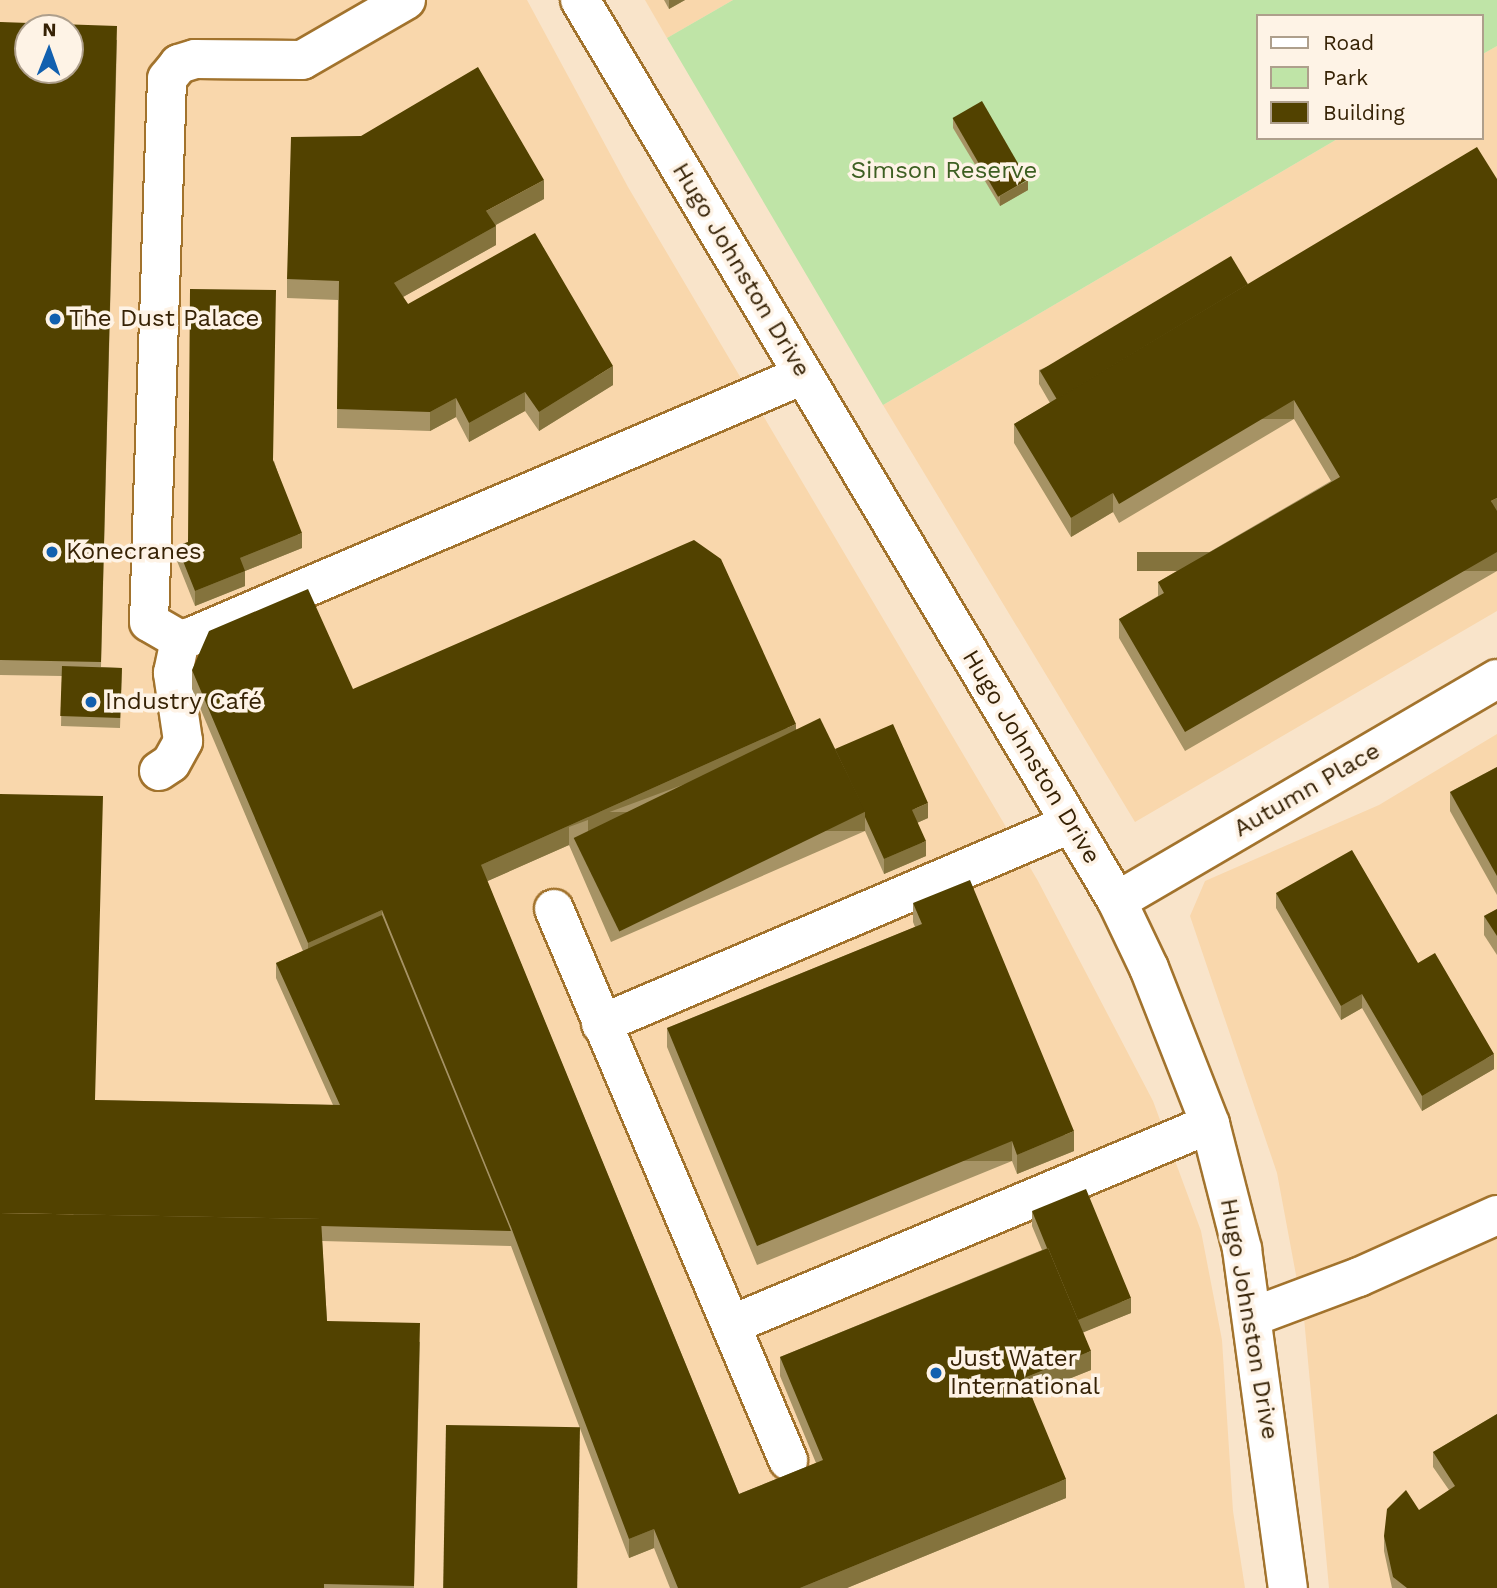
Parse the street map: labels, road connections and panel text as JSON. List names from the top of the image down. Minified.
{"streets":{"street":["Hugo Johnston Drive","Autumn Place"]},"crossings":[["Hugo Johnston Drive","Autumn Place"]],"parks":["Simson Reserve"],"places":["The Dust Palace","Konecranes","Industry Café","Just Water International"],"legend":["Road","Park","Building"],"north":"top"}
